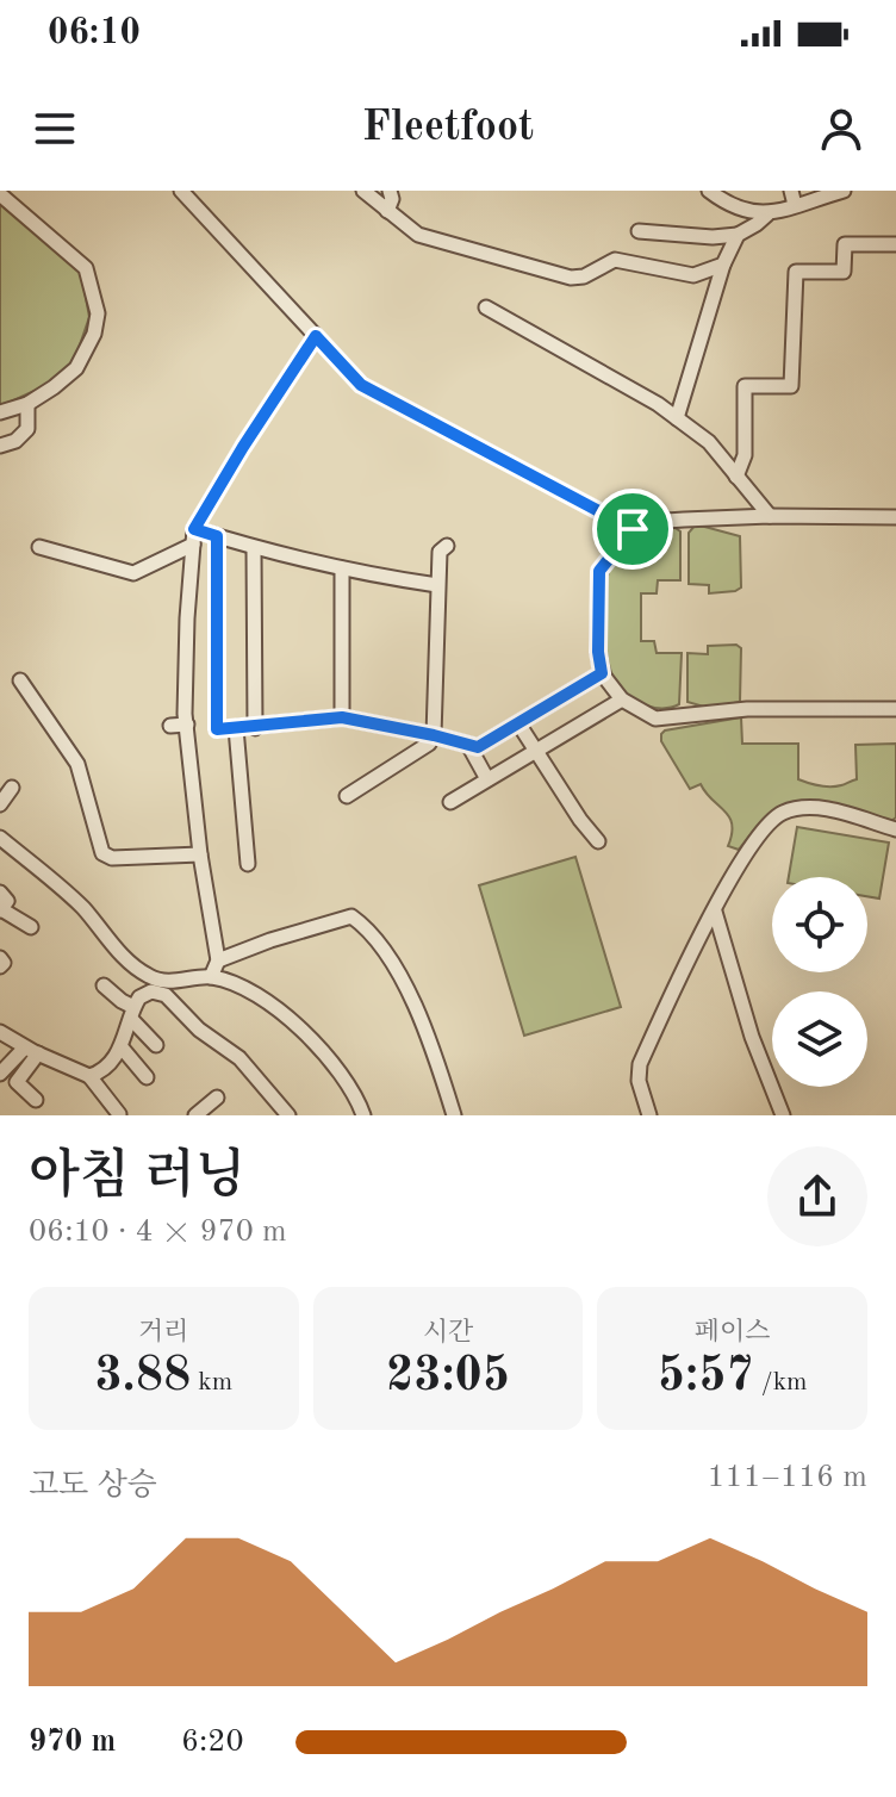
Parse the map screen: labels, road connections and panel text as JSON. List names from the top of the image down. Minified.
{"page":{"status":"06:10","header":"Fleetfoot","heading":["아침 러닝","06:10 · 4 × 970 m"],"stats":[["거리","3.88 km"],["시간","23:05"],["페이스","5:57 /km"]],"chart":["고도 상승","111–116 m"],"list":[{"name":"970 m","note":"6:20"}]}}
